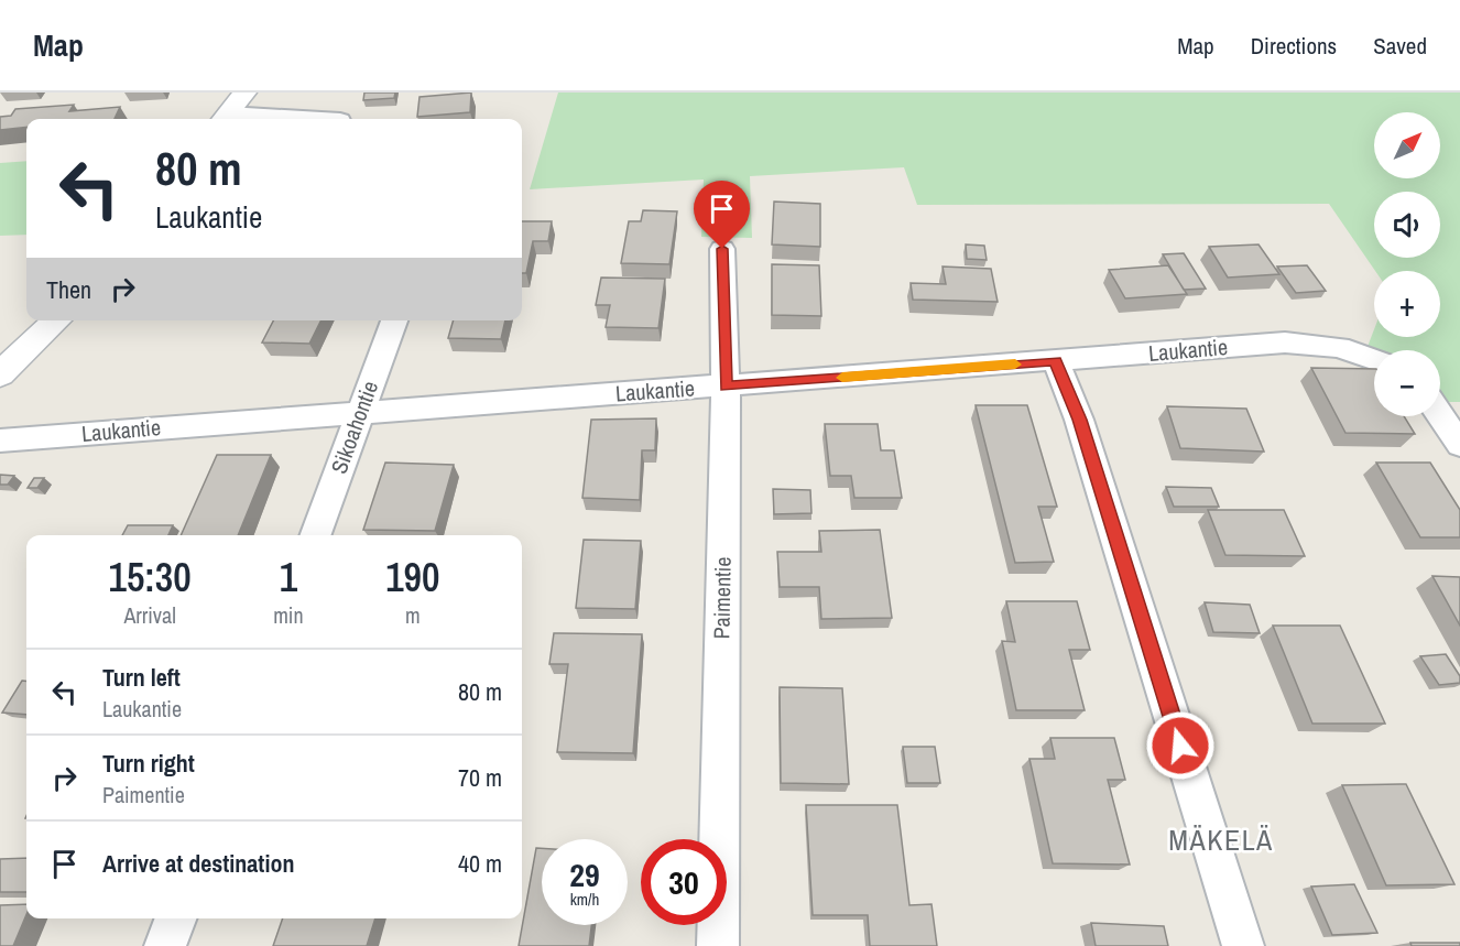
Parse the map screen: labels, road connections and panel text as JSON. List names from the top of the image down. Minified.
{"streets":{"street":["Laukantie","Sikoahontie","Paimentie"]},"crossings":[["Laukantie","Sikoahontie"],["Laukantie","Paimentie"]],"districts":["MÄKELÄ"],"north":"top right","page":{"header":"Map","nav":["Map","Directions","Saved"],"map_buttons":["+","−"],"turn":["80 m","Laukantie"],"then":"Then","eta":["15:30","Arrival","1","min","190","m"],"list":[{"name":"Turn left","note":"Laukantie","value":"80 m"},{"name":"Turn right","note":"Paimentie","value":"70 m"},{"name":"Arrive at destination","value":"40 m"}],"speed":"29 km/h","limit":"30"}}
